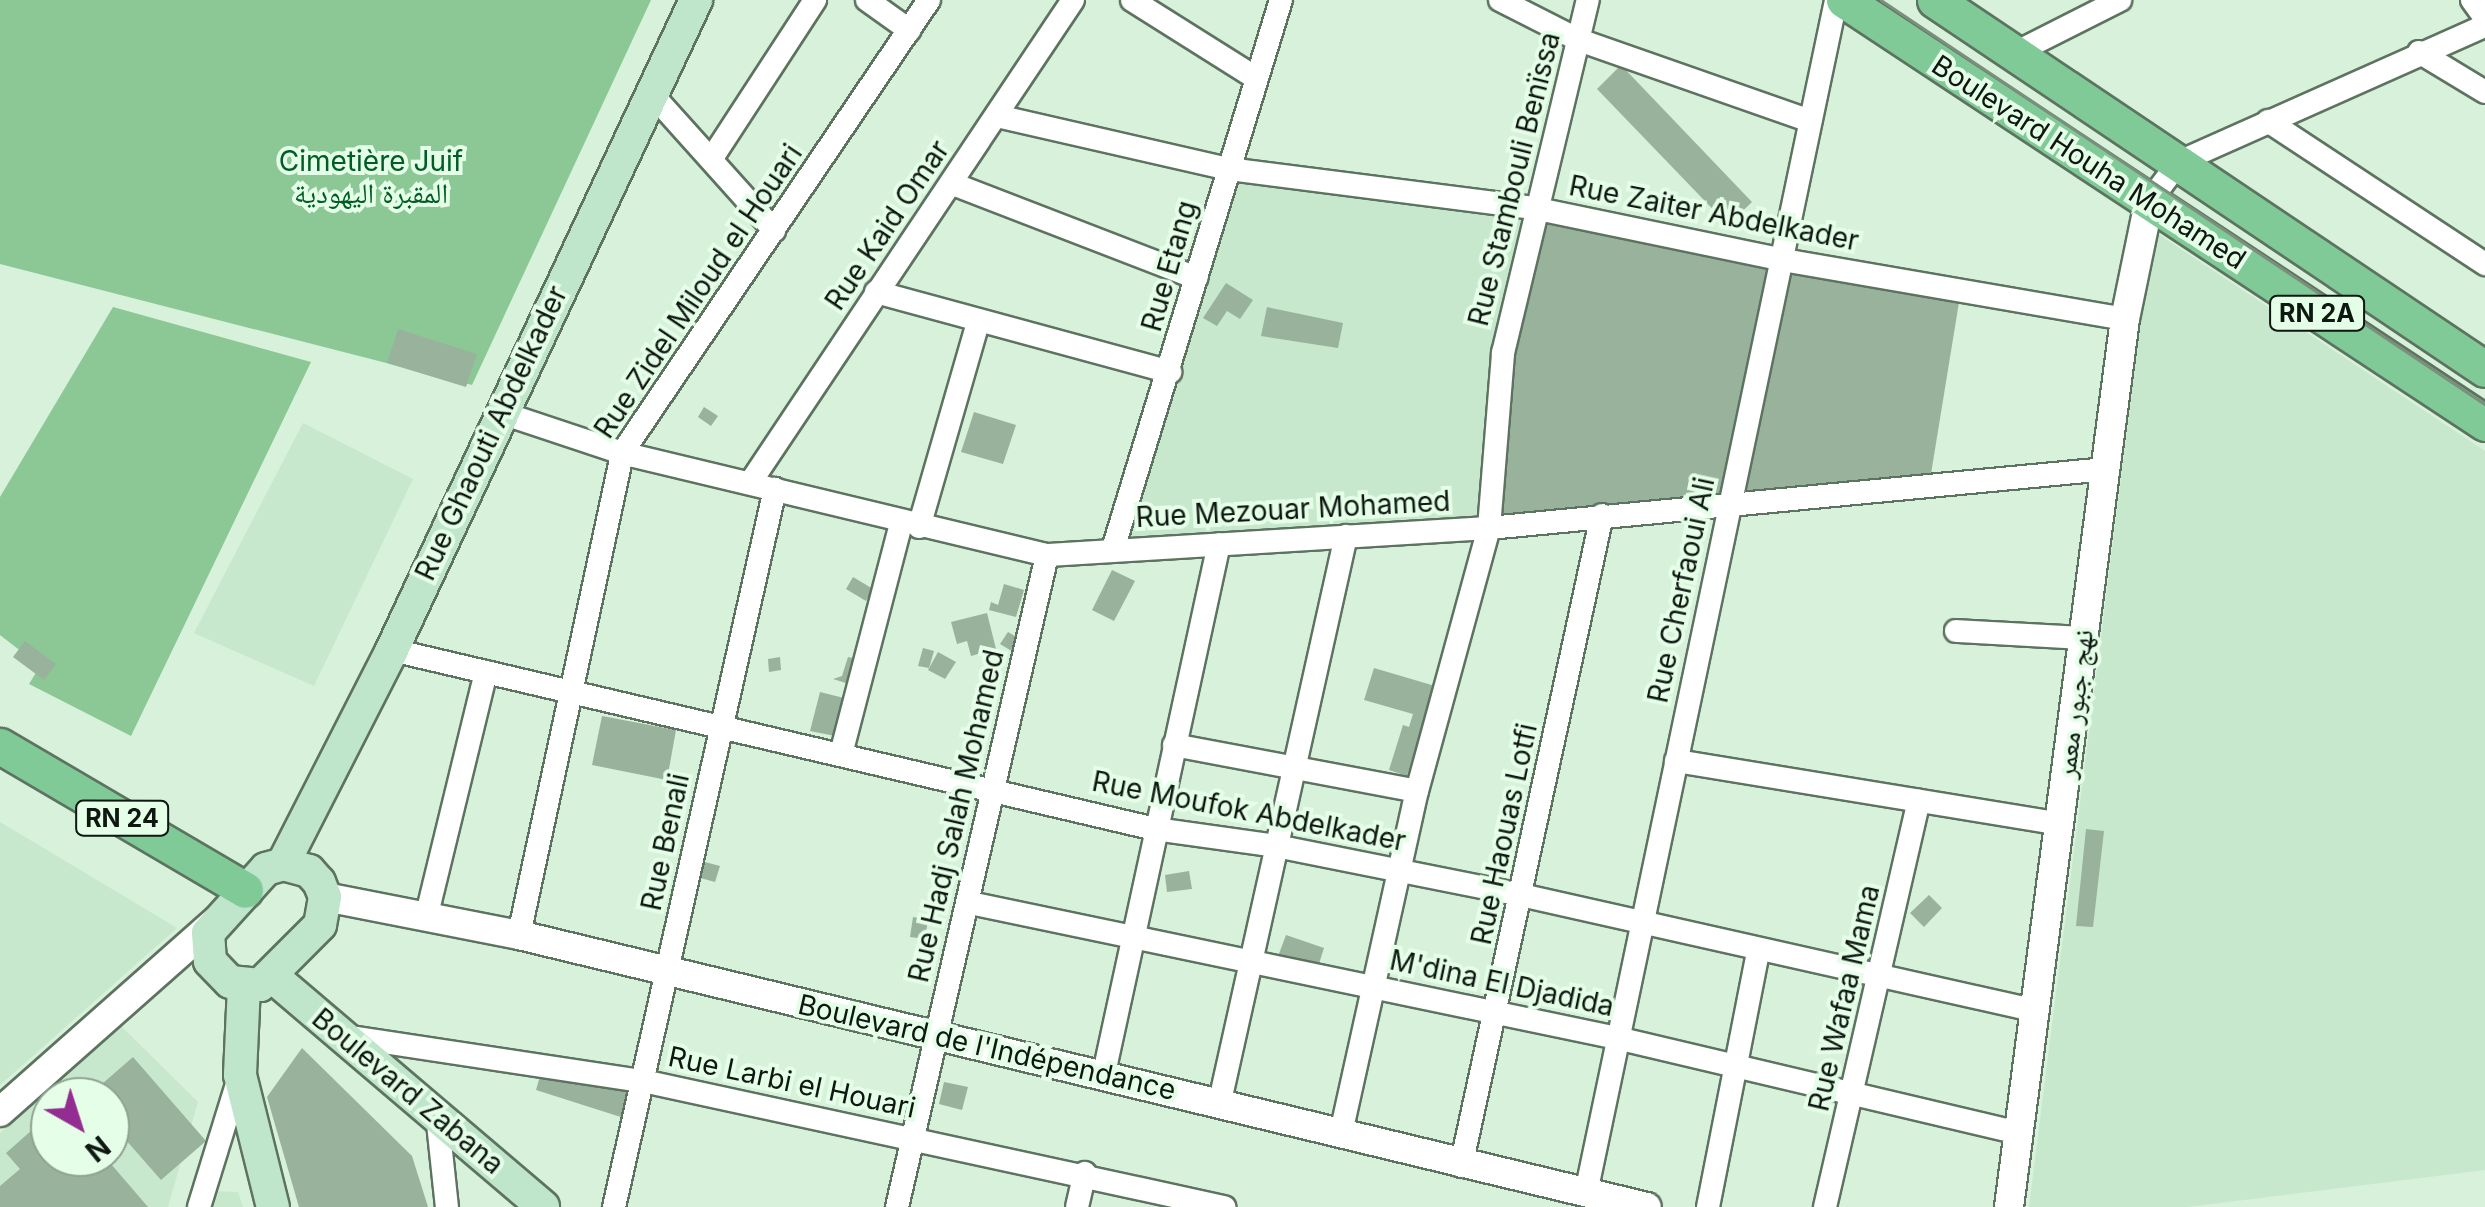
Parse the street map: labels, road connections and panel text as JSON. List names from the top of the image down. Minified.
{"streets":{"main road":["Boulevard Houha Mohamed","RN 2A","Rue Ghaouti Abdelkader","RN 24","Boulevard Zabana"],"street":["Rue Stambouli Benïssa","Rue Zaiter Abdelkader","Rue Kaid Omar","Rue Etang","Rue Zidel Miloud el Houari","Rue Mezouar Mohamed","Rue Cherfaoui Ali","نهج جبور معمر","Rue Moufok Abdelkader","Rue Hadj Salah Mohamed","Rue Haouas Lotfi","Rue Benali","M'dina El Djadida","Rue Wafaa Mama","Boulevard de l'Indépendance","Rue Larbi el Houari"]},"crossings":[["Boulevard Houha Mohamed","Rue Cherfaoui Ali"],["Boulevard Houha Mohamed","نهج جبور معمر"],["Rue Stambouli Benïssa","Rue Zaiter Abdelkader"],["Rue Stambouli Benïssa","Rue Mezouar Mohamed"],["Rue Stambouli Benïssa","Rue Moufok Abdelkader"],["Rue Stambouli Benïssa","M'dina El Djadida"],["Rue Stambouli Benïssa","Boulevard de l'Indépendance"],["Rue Zaiter Abdelkader","Rue Kaid Omar"],["Rue Zaiter Abdelkader","Rue Etang"],["Rue Zaiter Abdelkader","Rue Cherfaoui Ali"],["Rue Zaiter Abdelkader","نهج جبور معمر"],["Rue Kaid Omar","Rue Mezouar Mohamed"],["Rue Etang","Rue Mezouar Mohamed"],["Rue Zidel Miloud el Houari","Rue Mezouar Mohamed"],["Rue Zidel Miloud el Houari","Rue Moufok Abdelkader"],["Rue Zidel Miloud el Houari","Boulevard de l'Indépendance"],["Rue Ghaouti Abdelkader","Rue Mezouar Mohamed"],["Rue Ghaouti Abdelkader","Rue Moufok Abdelkader"],["Rue Mezouar Mohamed","Rue Cherfaoui Ali"],["Rue Mezouar Mohamed","نهج جبور معمر"],["Rue Mezouar Mohamed","Rue Hadj Salah Mohamed"],["Rue Mezouar Mohamed","Rue Haouas Lotfi"],["Rue Mezouar Mohamed","Rue Benali"],["Rue Cherfaoui Ali","Rue Moufok Abdelkader"],["Rue Cherfaoui Ali","M'dina El Djadida"],["Rue Cherfaoui Ali","Boulevard de l'Indépendance"],["نهج جبور معمر","Rue Moufok Abdelkader"],["نهج جبور معمر","M'dina El Djadida"],["Rue Moufok Abdelkader","Rue Hadj Salah Mohamed"],["Rue Moufok Abdelkader","Rue Haouas Lotfi"],["Rue Moufok Abdelkader","Rue Benali"],["Rue Moufok Abdelkader","Rue Wafaa Mama"],["Rue Hadj Salah Mohamed","M'dina El Djadida"],["Rue Hadj Salah Mohamed","Boulevard de l'Indépendance"],["Rue Hadj Salah Mohamed","Rue Larbi el Houari"],["Rue Haouas Lotfi","M'dina El Djadida"],["Rue Haouas Lotfi","Boulevard de l'Indépendance"],["Rue Benali","Boulevard de l'Indépendance"],["Rue Benali","Rue Larbi el Houari"],["M'dina El Djadida","Rue Wafaa Mama"],["Rue Larbi el Houari","Boulevard Zabana"]],"parks":["Cimetière Juif المقبرة اليهودية"],"north":"bottom right"}
